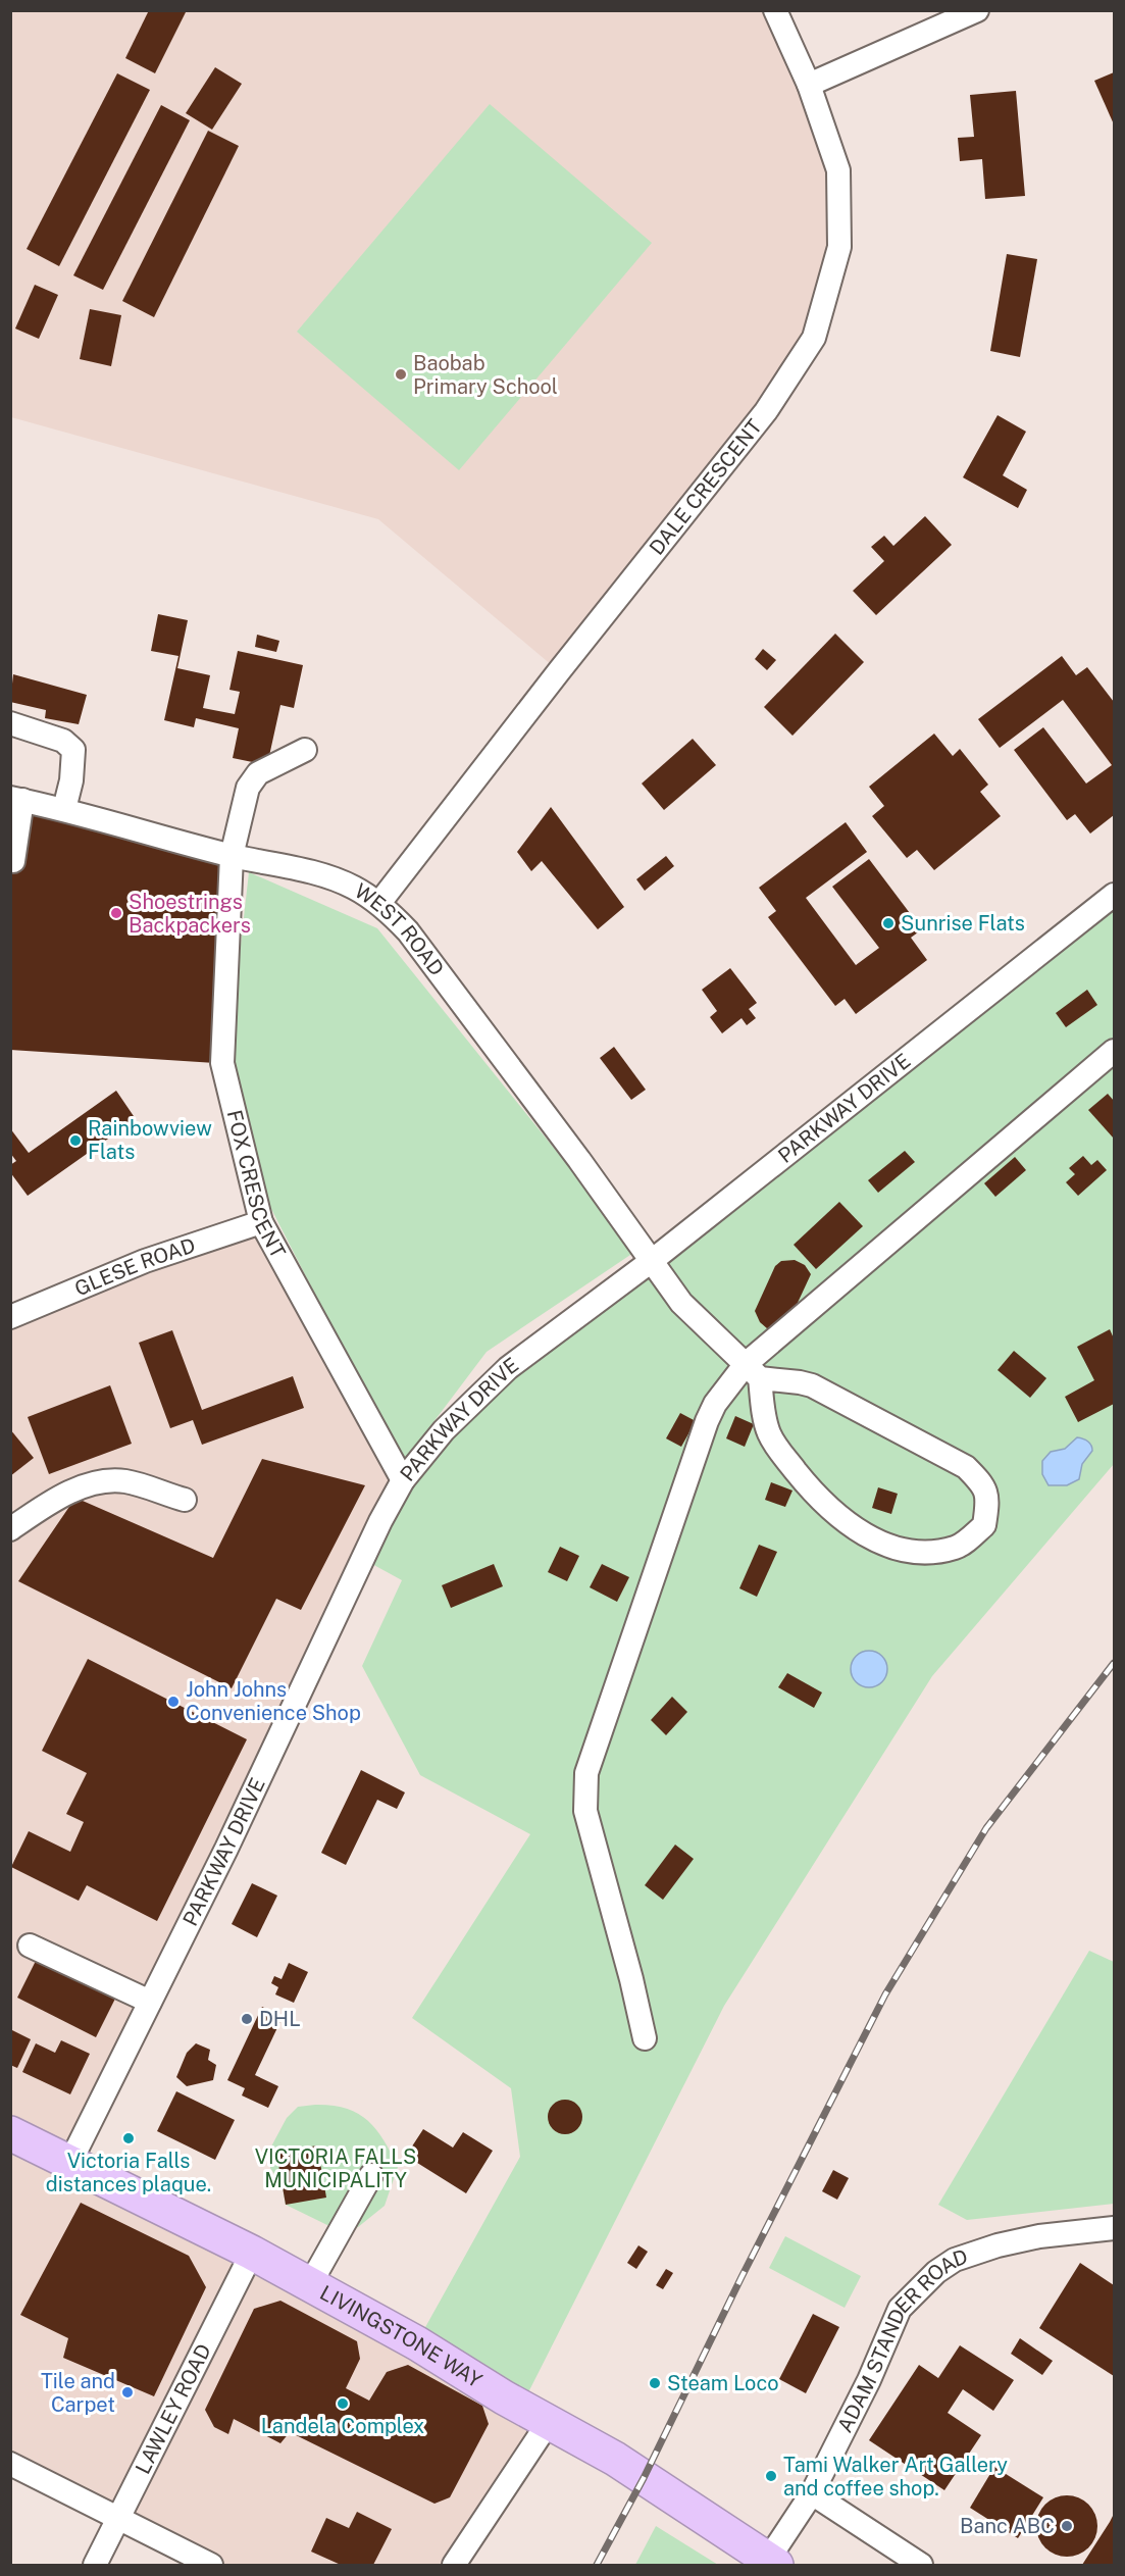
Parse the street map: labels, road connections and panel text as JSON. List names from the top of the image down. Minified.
{"streets":{"highway":["LIVINGSTONE WAY"],"street":["DALE CRESCENT","WEST ROAD","PARKWAY DRIVE","FOX CRESCENT","GLESE ROAD","ADAM STANDER ROAD","LAWLEY ROAD"]},"crossings":[["DALE CRESCENT","WEST ROAD"],["WEST ROAD","PARKWAY DRIVE"],["WEST ROAD","FOX CRESCENT"],["PARKWAY DRIVE","FOX CRESCENT"],["PARKWAY DRIVE","LIVINGSTONE WAY"],["FOX CRESCENT","GLESE ROAD"],["LIVINGSTONE WAY","ADAM STANDER ROAD"],["LIVINGSTONE WAY","LAWLEY ROAD"]],"parks":["VICTORIA FALLS MUNICIPALITY"],"places":["Baobab Primary School","Shoestrings Backpackers","Sunrise Flats","Rainbowview Flats","John Johns Convenience Shop","DHL","Victoria Falls distances plaque.","Steam Loco","Tile and Carpet","Landela Complex","Tami Walker Art Gallery and coffee shop.","Banc ABC"]}
